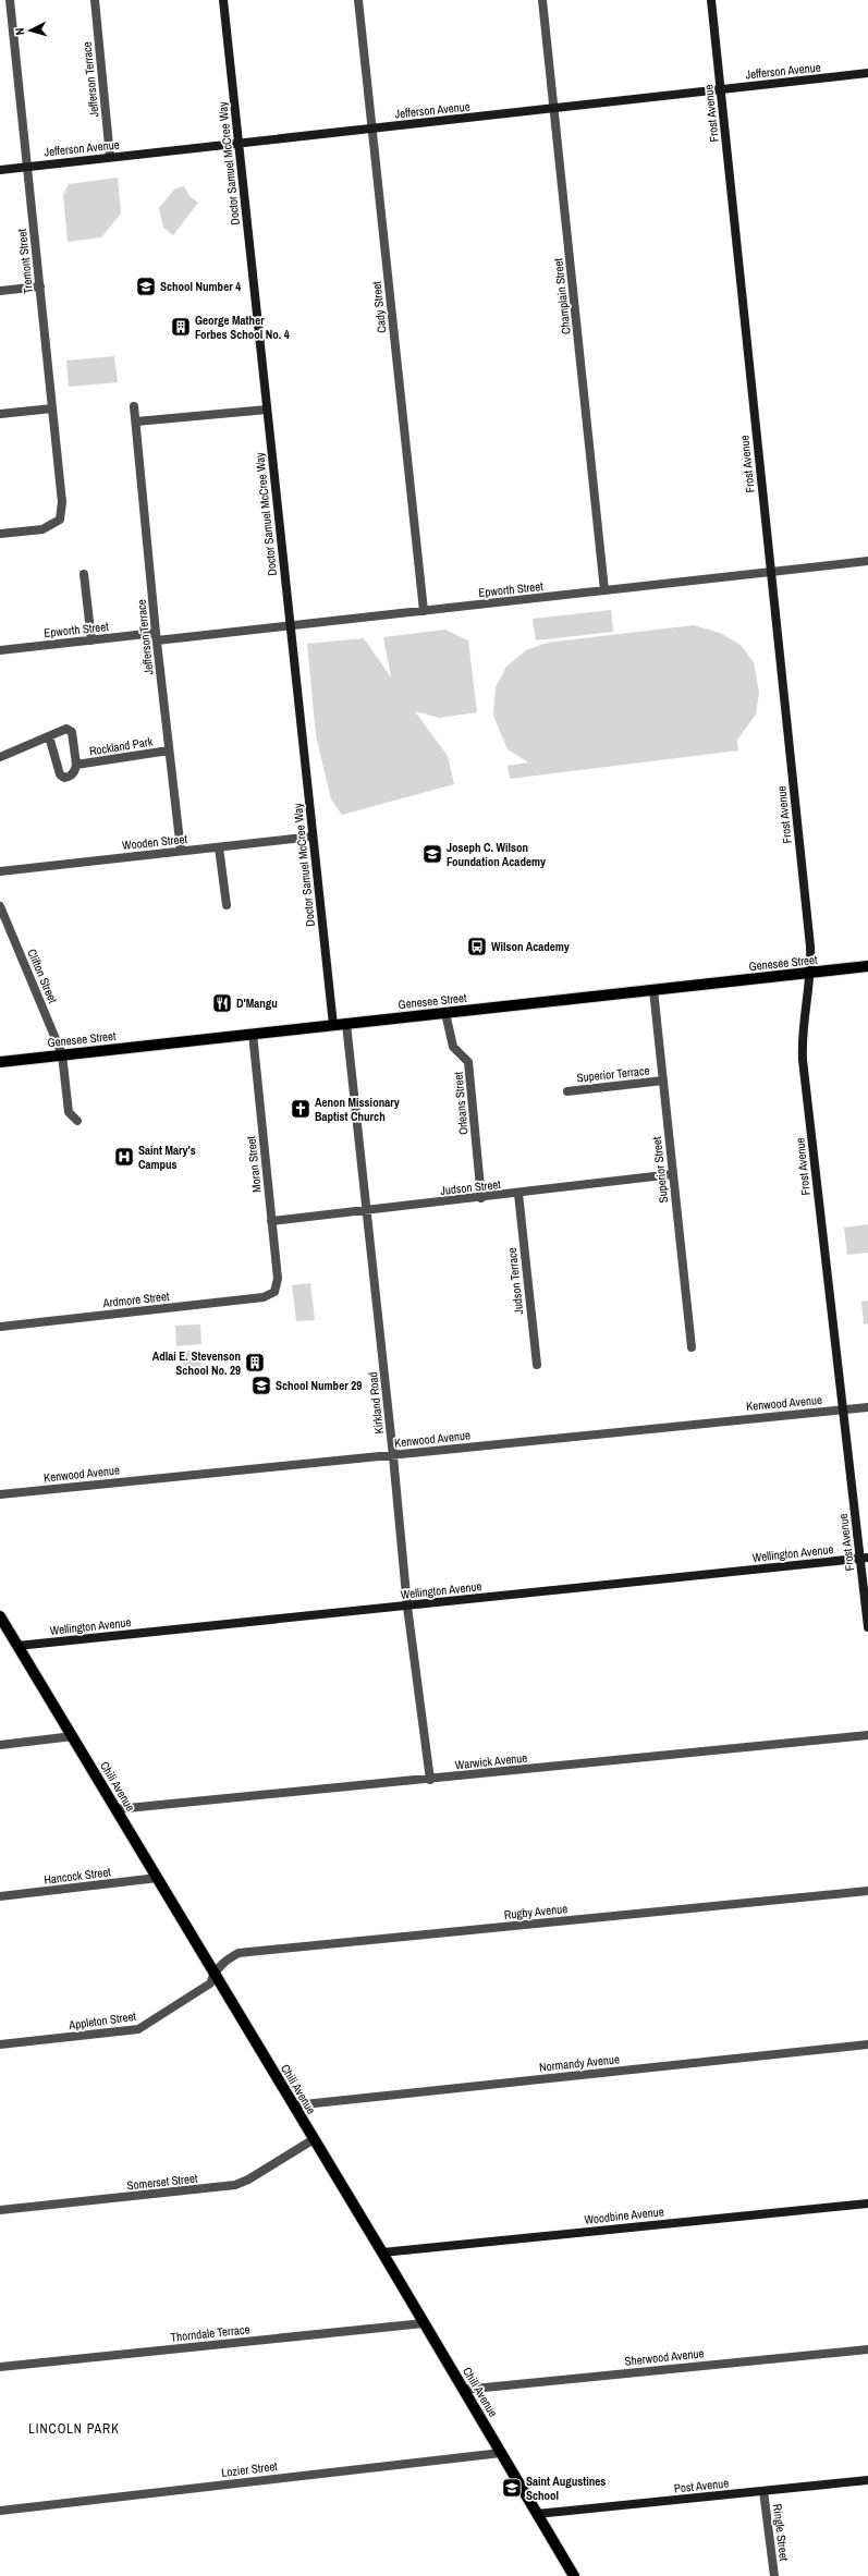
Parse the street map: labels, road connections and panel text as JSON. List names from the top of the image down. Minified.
{"streets":{"main road":["Genesee Street","Chili Avenue"],"street":["Jefferson Avenue","Jefferson Terrace","Frost Avenue","Doctor Samuel McCree Way","Tremont Street","Champlain Street","Cady Street","Epworth Street","Rockland Park","Wooden Street","Clifton Street","Superior Terrace","Orleans Street","Moran Street","Superior Street","Judson Street","Judson Terrace","Ardmore Street","Kirkland Road","Kenwood Avenue","Wellington Avenue","Warwick Avenue","Hancock Street","Rugby Avenue","Appleton Street","Normandy Avenue","Somerset Street","Woodbine Avenue","Thorndale Terrace","Sherwood Avenue","Lozier Street","Post Avenue","Ringle Street"]},"crossings":[["Jefferson Avenue","Jefferson Terrace"],["Jefferson Avenue","Frost Avenue"],["Jefferson Avenue","Doctor Samuel McCree Way"],["Jefferson Avenue","Tremont Street"],["Jefferson Avenue","Champlain Street"],["Jefferson Avenue","Cady Street"],["Jefferson Terrace","Epworth Street"],["Jefferson Terrace","Rockland Park"],["Jefferson Terrace","Wooden Street"],["Frost Avenue","Epworth Street"],["Frost Avenue","Genesee Street"],["Frost Avenue","Kenwood Avenue"],["Frost Avenue","Wellington Avenue"],["Doctor Samuel McCree Way","Epworth Street"],["Doctor Samuel McCree Way","Wooden Street"],["Doctor Samuel McCree Way","Genesee Street"],["Champlain Street","Epworth Street"],["Cady Street","Epworth Street"],["Genesee Street","Clifton Street"],["Genesee Street","Orleans Street"],["Genesee Street","Moran Street"],["Genesee Street","Superior Street"],["Genesee Street","Kirkland Road"],["Superior Terrace","Superior Street"],["Orleans Street","Judson Street"],["Moran Street","Judson Street"],["Moran Street","Ardmore Street"],["Superior Street","Judson Street"],["Judson Street","Judson Terrace"],["Judson Street","Kirkland Road"],["Kirkland Road","Kenwood Avenue"],["Kirkland Road","Wellington Avenue"],["Kirkland Road","Warwick Avenue"],["Wellington Avenue","Chili Avenue"],["Warwick Avenue","Chili Avenue"],["Chili Avenue","Hancock Street"],["Chili Avenue","Rugby Avenue"],["Chili Avenue","Appleton Street"],["Chili Avenue","Normandy Avenue"],["Chili Avenue","Somerset Street"],["Chili Avenue","Woodbine Avenue"],["Chili Avenue","Thorndale Terrace"],["Chili Avenue","Sherwood Avenue"],["Chili Avenue","Lozier Street"],["Chili Avenue","Post Avenue"],["Rugby Avenue","Appleton Street"],["Post Avenue","Ringle Street"]],"districts":["LINCOLN PARK"],"places":{"school or university":["School Number 4","Joseph C. Wilson Foundation Academy","School Number 29","Saint Augustines School"],"building":["George Mather Forbes School No. 4","Adlai E. Stevenson School No. 29"],"bus stop":["Wilson Academy"],"restaurant":["D'Mangu"],"church":["Aenon Missionary Baptist Church"],"hospital":["Saint Mary's Campus"]},"north":"left"}
